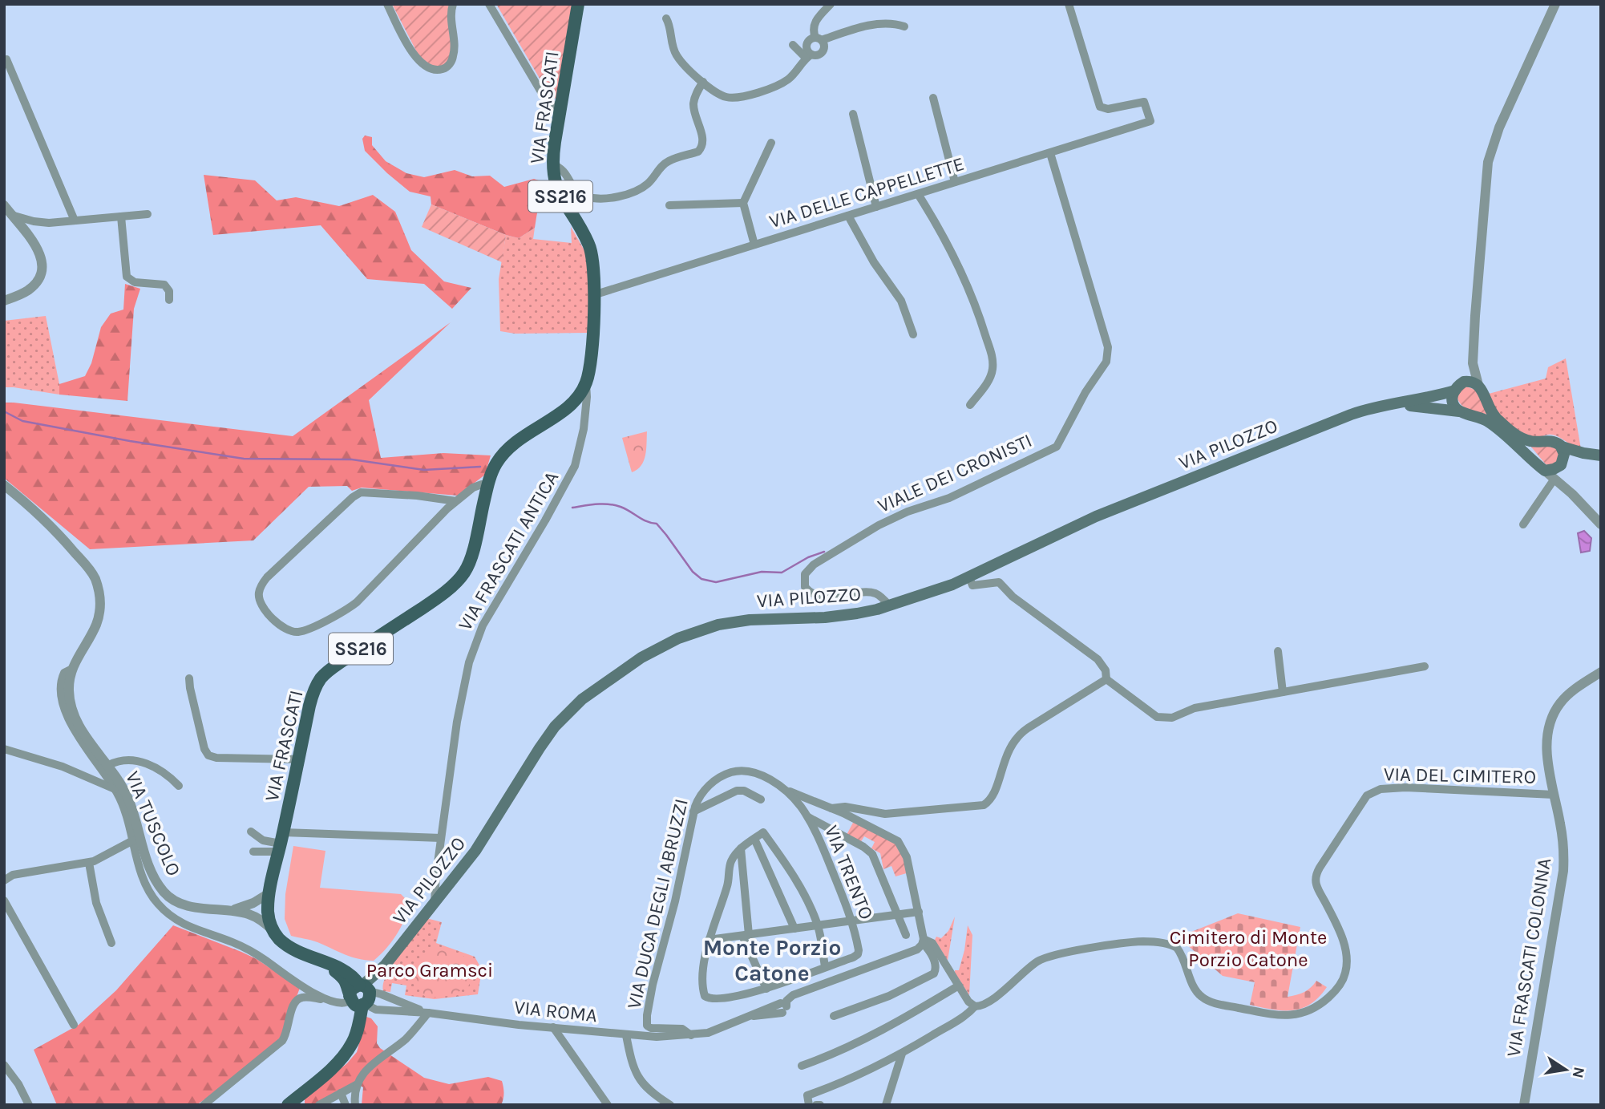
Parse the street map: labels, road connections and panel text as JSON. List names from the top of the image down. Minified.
{"streets":{"main road":["VIA FRASCATI","SS216","VIA PILOZZO"],"street":["VIA DELLE CAPPELLETTE","VIALE DEI CRONISTI","VIA FRASCATI ANTICA","VIA DEL CIMITERO","VIA TUSCOLO","VIA TRENTO","VIA DUCA DEGLI ABRUZZI","VIA FRASCATI COLONNA","VIA ROMA"]},"crossings":[["VIA FRASCATI","VIA DELLE CAPPELLETTE"],["VIA FRASCATI","VIA FRASCATI ANTICA"],["VIA DELLE CAPPELLETTE","VIALE DEI CRONISTI"],["VIA PILOZZO","VIALE DEI CRONISTI"],["VIA PILOZZO","VIA FRASCATI ANTICA"],["VIA DEL CIMITERO","VIA FRASCATI COLONNA"],["VIA TRENTO","VIA DUCA DEGLI ABRUZZI"],["VIA DUCA DEGLI ABRUZZI","VIA ROMA"]],"districts":["Monte Porzio Catone"],"parks":["Cimitero di Monte Porzio Catone","Parco Gramsci"],"north":"right"}
